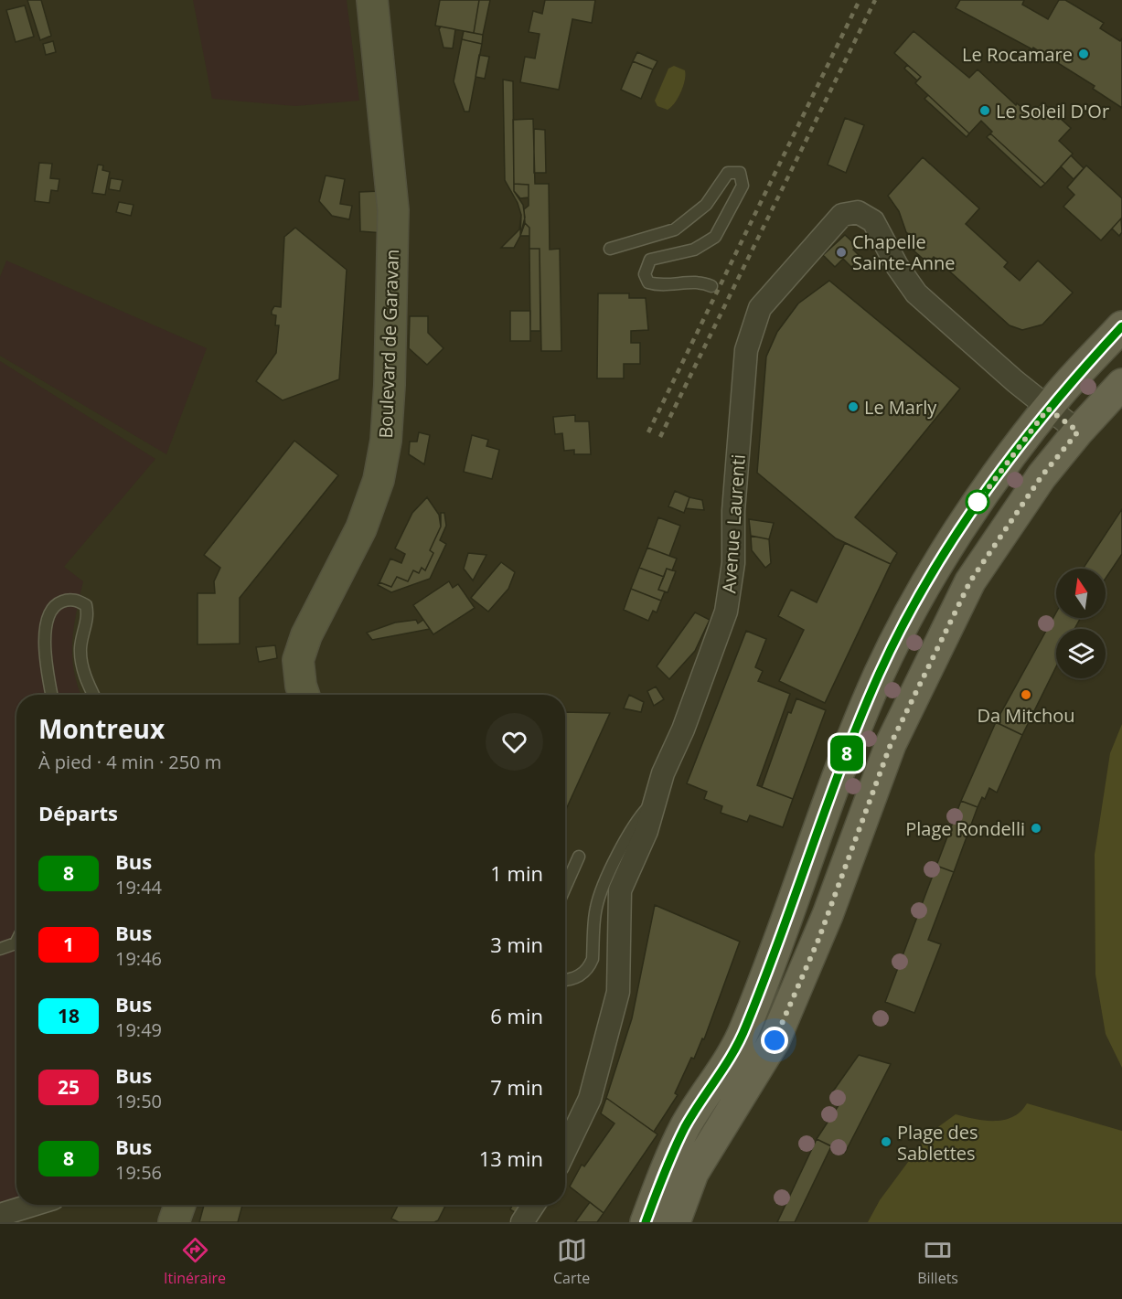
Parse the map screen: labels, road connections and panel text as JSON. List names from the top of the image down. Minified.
{"streets":{"street":["Boulevard de Garavan","Avenue Laurenti"]},"places":["Le Rocamare","Le Soleil D'Or","Chapelle Sainte-Anne","Le Marly","Da Mitchou","Plage Rondelli","Plage des Sablettes"],"lines":["bus line 8"],"north":"top","page":{"on_map":"8","heading":[["Montreux","À pied · 4 min · 250 m"],"Départs"],"list":[{"mark":"8","name":"Bus","note":"19:44","value":"1 min"},{"mark":"1","name":"Bus","note":"19:46","value":"3 min"},{"mark":"18","name":"Bus","note":"19:49","value":"6 min"},{"mark":"25","name":"Bus","note":"19:50","value":"7 min"},{"mark":"8","name":"Bus","note":"19:56","value":"13 min"}],"tabs":["Itinéraire","Carte","Billets"]}}
